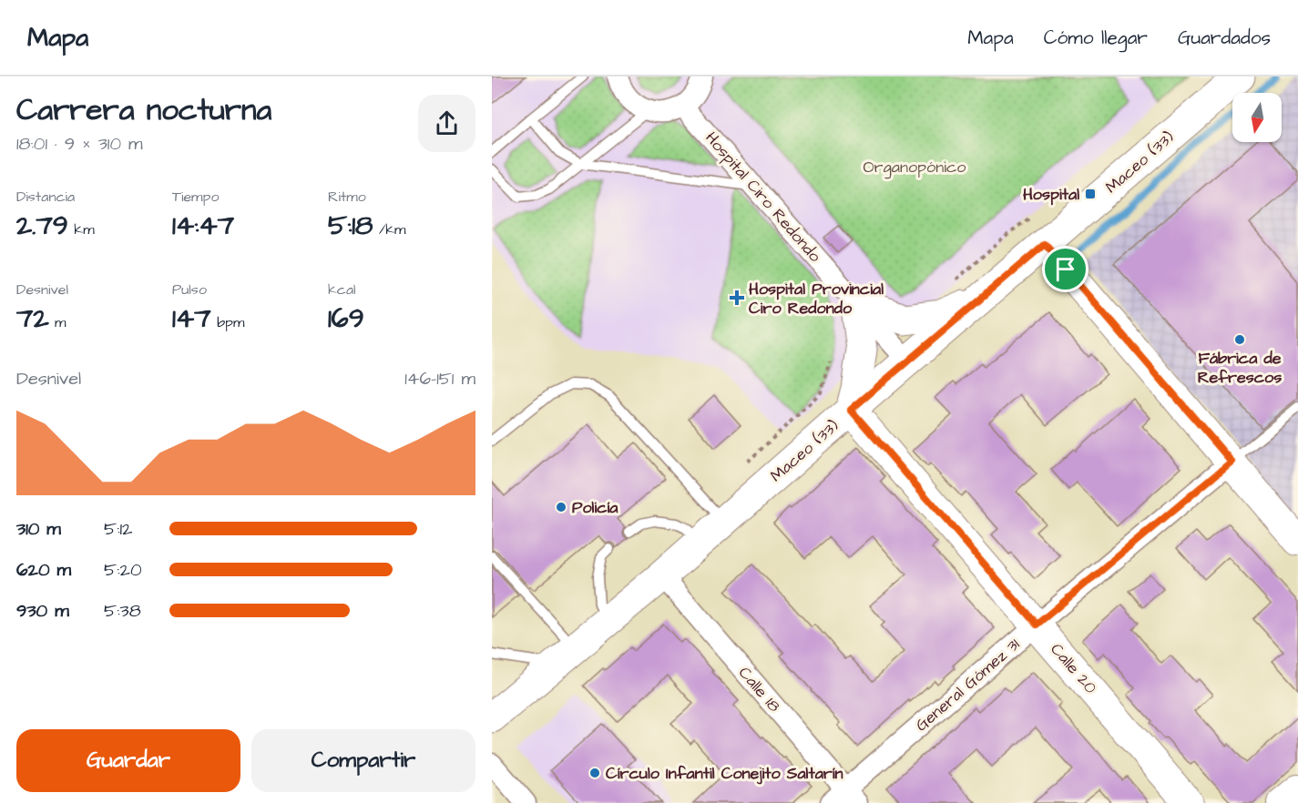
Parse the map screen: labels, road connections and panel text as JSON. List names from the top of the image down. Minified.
{"streets":{"main road":["Maceo (33)"],"street":["Hospital Ciro Redondo","Calle 20","General Gómez 31","Calle 18"]},"crossings":[["Maceo (33)","Hospital Ciro Redondo"],["Maceo (33)","Calle 20"],["Maceo (33)","Calle 18"],["Calle 20","General Gómez 31"],["General Gómez 31","Calle 18"]],"parks":["Organopónico"],"places":{"transit":["Hospital"],"health":["Hospital Provincial Ciro Redondo"],"other":["Fábrica de Refrescos","Policía","Círculo Infantil Conejito Saltarín"]},"north":"bottom","page":{"header":"Mapa","nav":["Mapa","Cómo llegar","Guardados"],"heading":["Carrera nocturna","18:01 · 9 × 310 m"],"stats":[["Distancia","2.79 km"],["Tiempo","14:47"],["Ritmo","5:18 /km"],["Desnivel","72 m"],["Pulso","147 bpm"],["kcal","169"]],"chart":["Desnivel","146–151 m"],"list":[{"name":"310 m","note":"5:12"},{"name":"620 m","note":"5:20"},{"name":"930 m","note":"5:38"}],"buttons":["Guardar","Compartir"]}}
